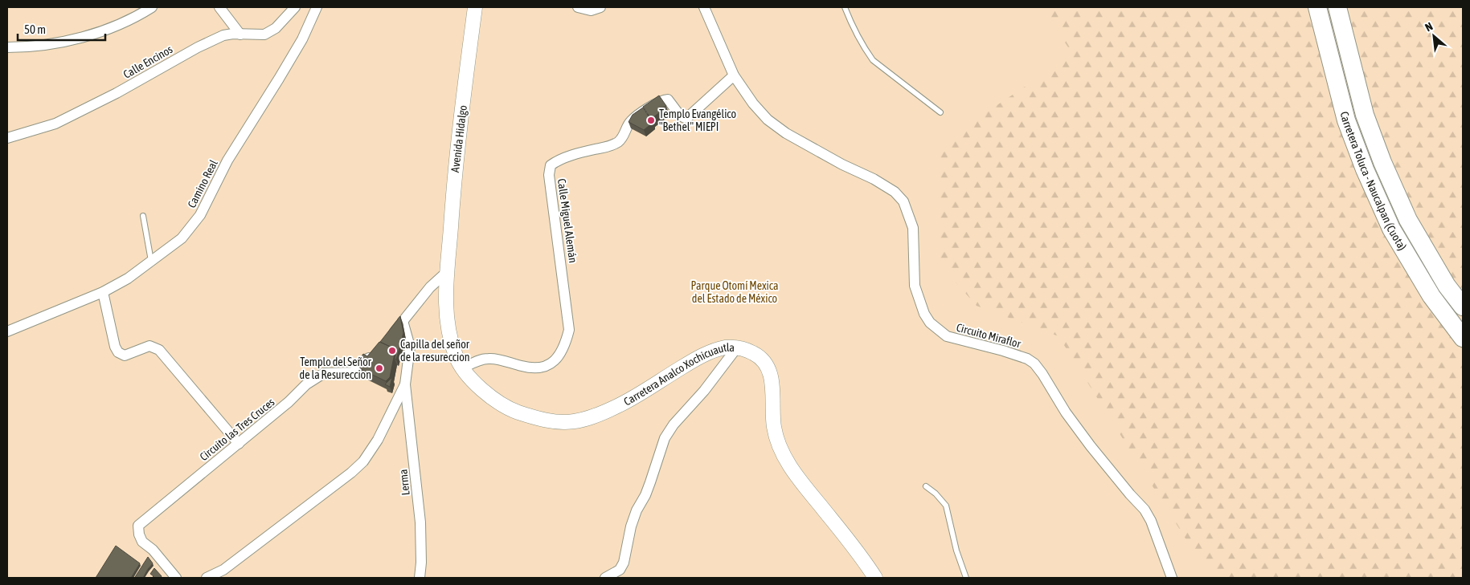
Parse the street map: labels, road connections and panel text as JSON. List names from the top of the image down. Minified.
{"streets":{"highway":["Carretera Toluca - Naucalpan (Cuota)"],"main road":["Avenida Hidalgo","Carretera Analco Xochicuautla"],"street":["Calle Encinos","Camino Real","Calle Miguel Alemán","Circuito Miraflor","Circuito las Tres Cruces","Lerma"]},"crossings":[["Avenida Hidalgo","Carretera Analco Xochicuautla"],["Calle Miguel Alemán","Circuito Miraflor"],["Calle Miguel Alemán","Carretera Analco Xochicuautla"]],"parks":["Parque Otomí Mexica del Estado de México"],"places":["Templo Evangélico \"Bethel\" MIEPI","Capilla del señor de la resureccion","Templo del Señor de la Resureccion"],"scale_bar":"50 m","north":"top left"}
